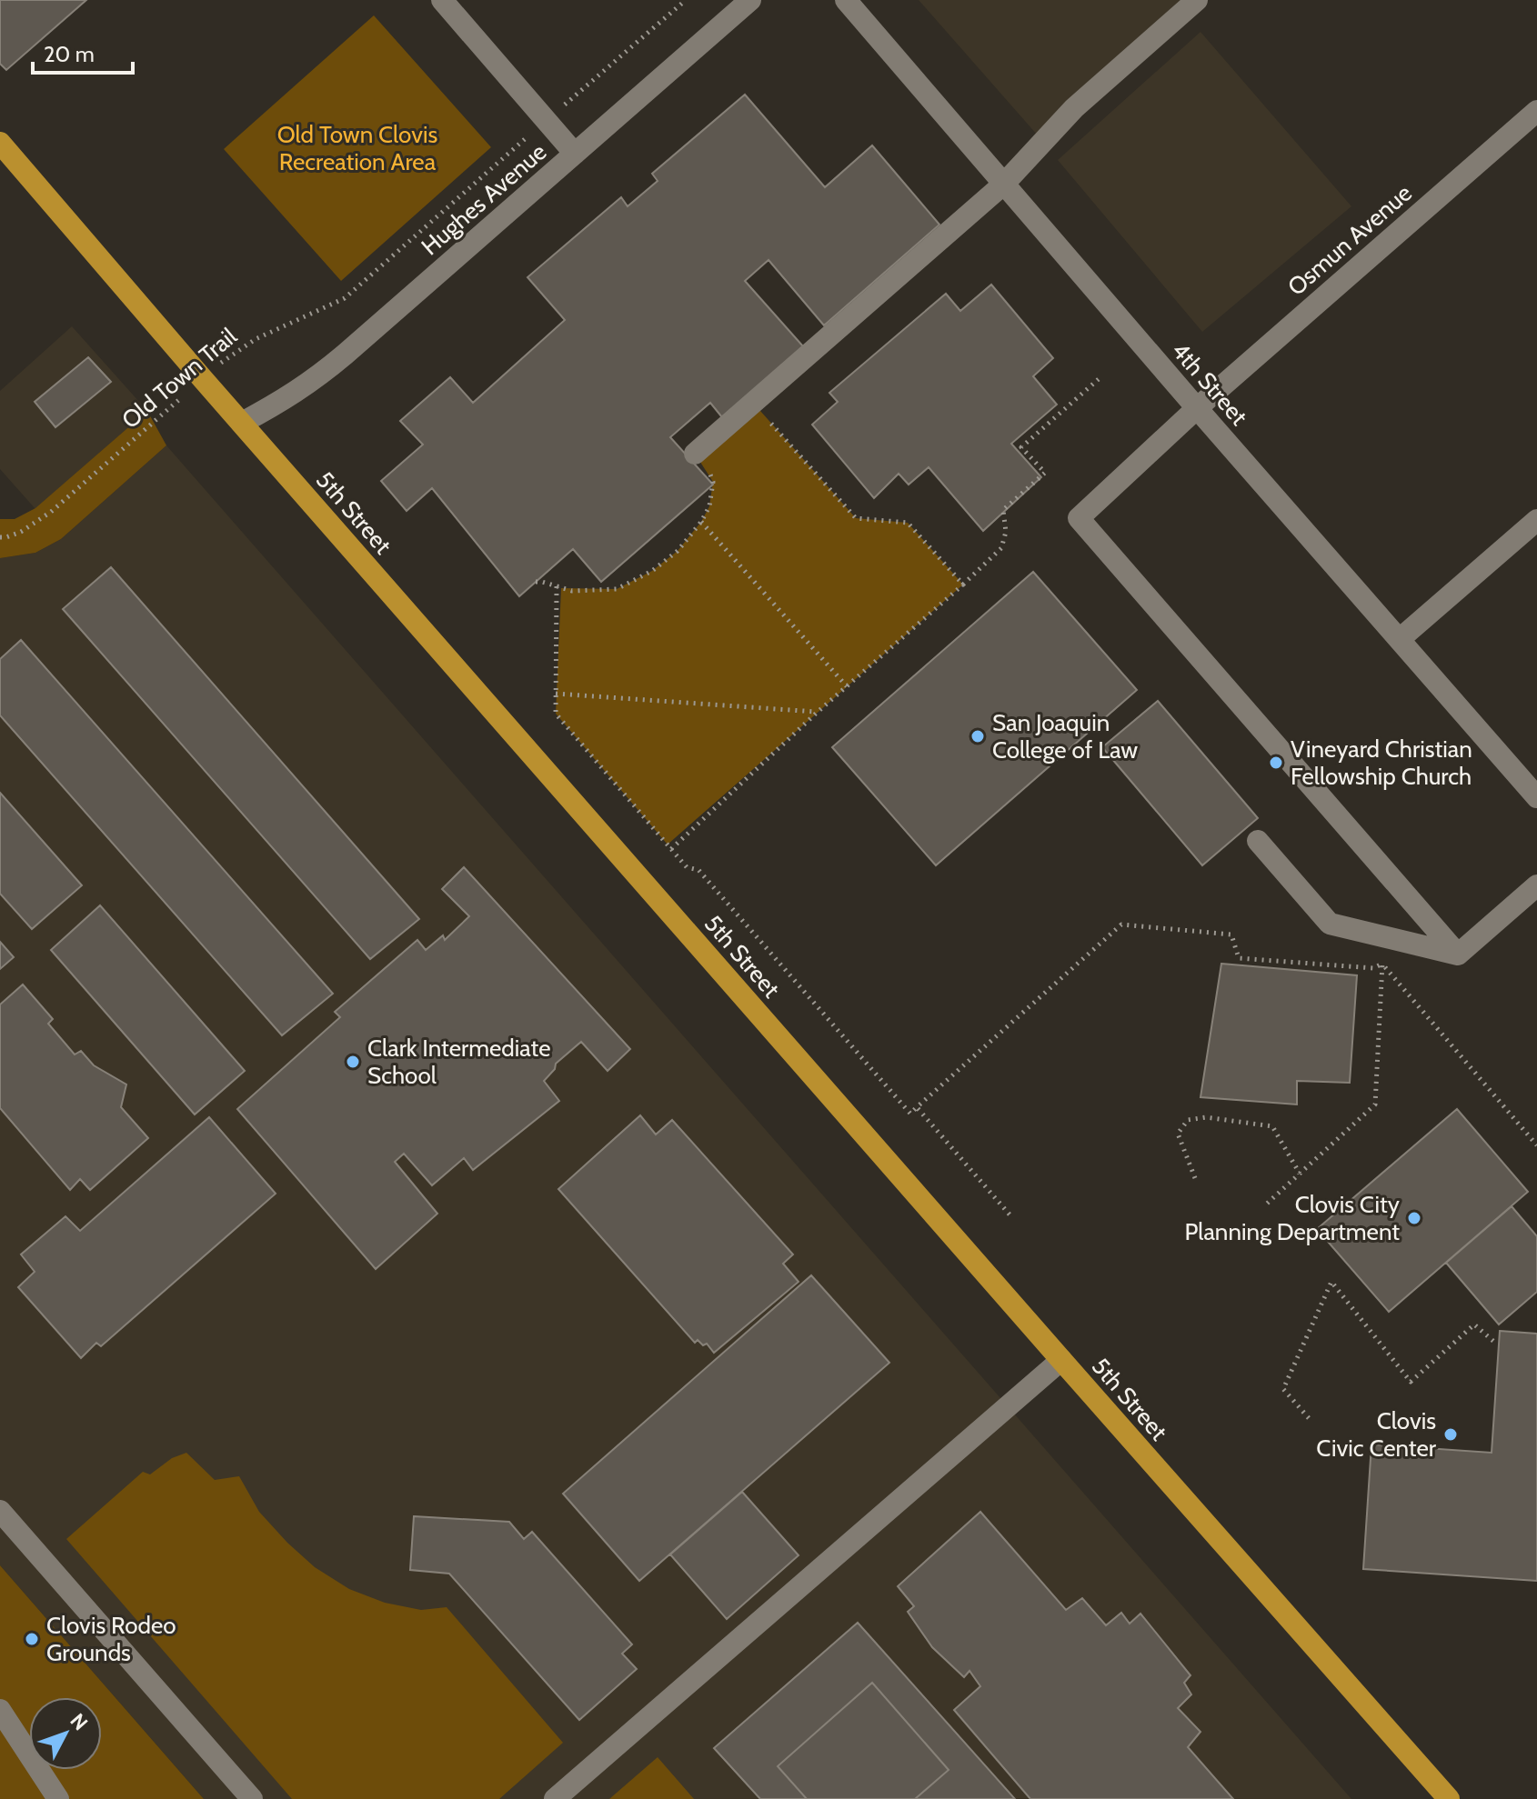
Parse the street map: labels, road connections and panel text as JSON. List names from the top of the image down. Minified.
{"streets":{"main road":["5th Street"],"street":["Hughes Avenue","Osmun Avenue","4th Street"],"path":["Old Town Trail"]},"crossings":[["Hughes Avenue","5th Street"],["Osmun Avenue","4th Street"],["Old Town Trail","5th Street"]],"parks":["Old Town Clovis Recreation Area"],"places":["San Joaquin College of Law","Vineyard Christian Fellowship Church","Clark Intermediate School","Clovis City Planning Department","Clovis Civic Center","Clovis Rodeo Grounds"],"scale_bar":"20 m","north":"top right"}
